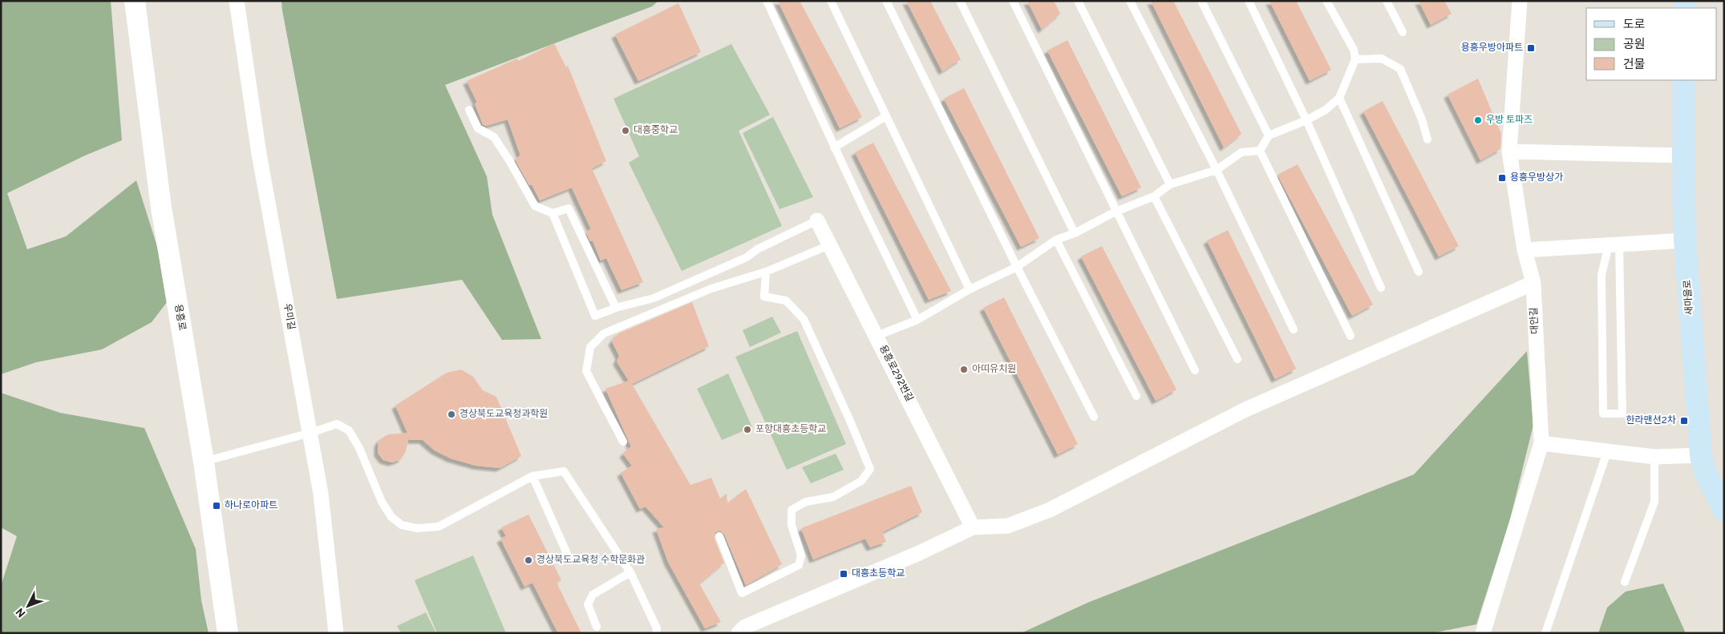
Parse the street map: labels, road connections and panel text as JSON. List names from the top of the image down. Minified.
{"streets":{"main road":["새마을로","용흥로"],"street":["우미길","대안길","용흥로292번길"]},"places":{"transit":["용흥우방아파트","용흥우방상가","한라맨션2차","하나로아파트","대흥초등학교"],"other":["우방 토파즈","대흥중학교","아띠유치원","경상북도교육청과학원","포항대흥초등학교","경상북도교육청 수학문화관"]},"legend":["도로","공원","건물"],"north":"bottom left"}
